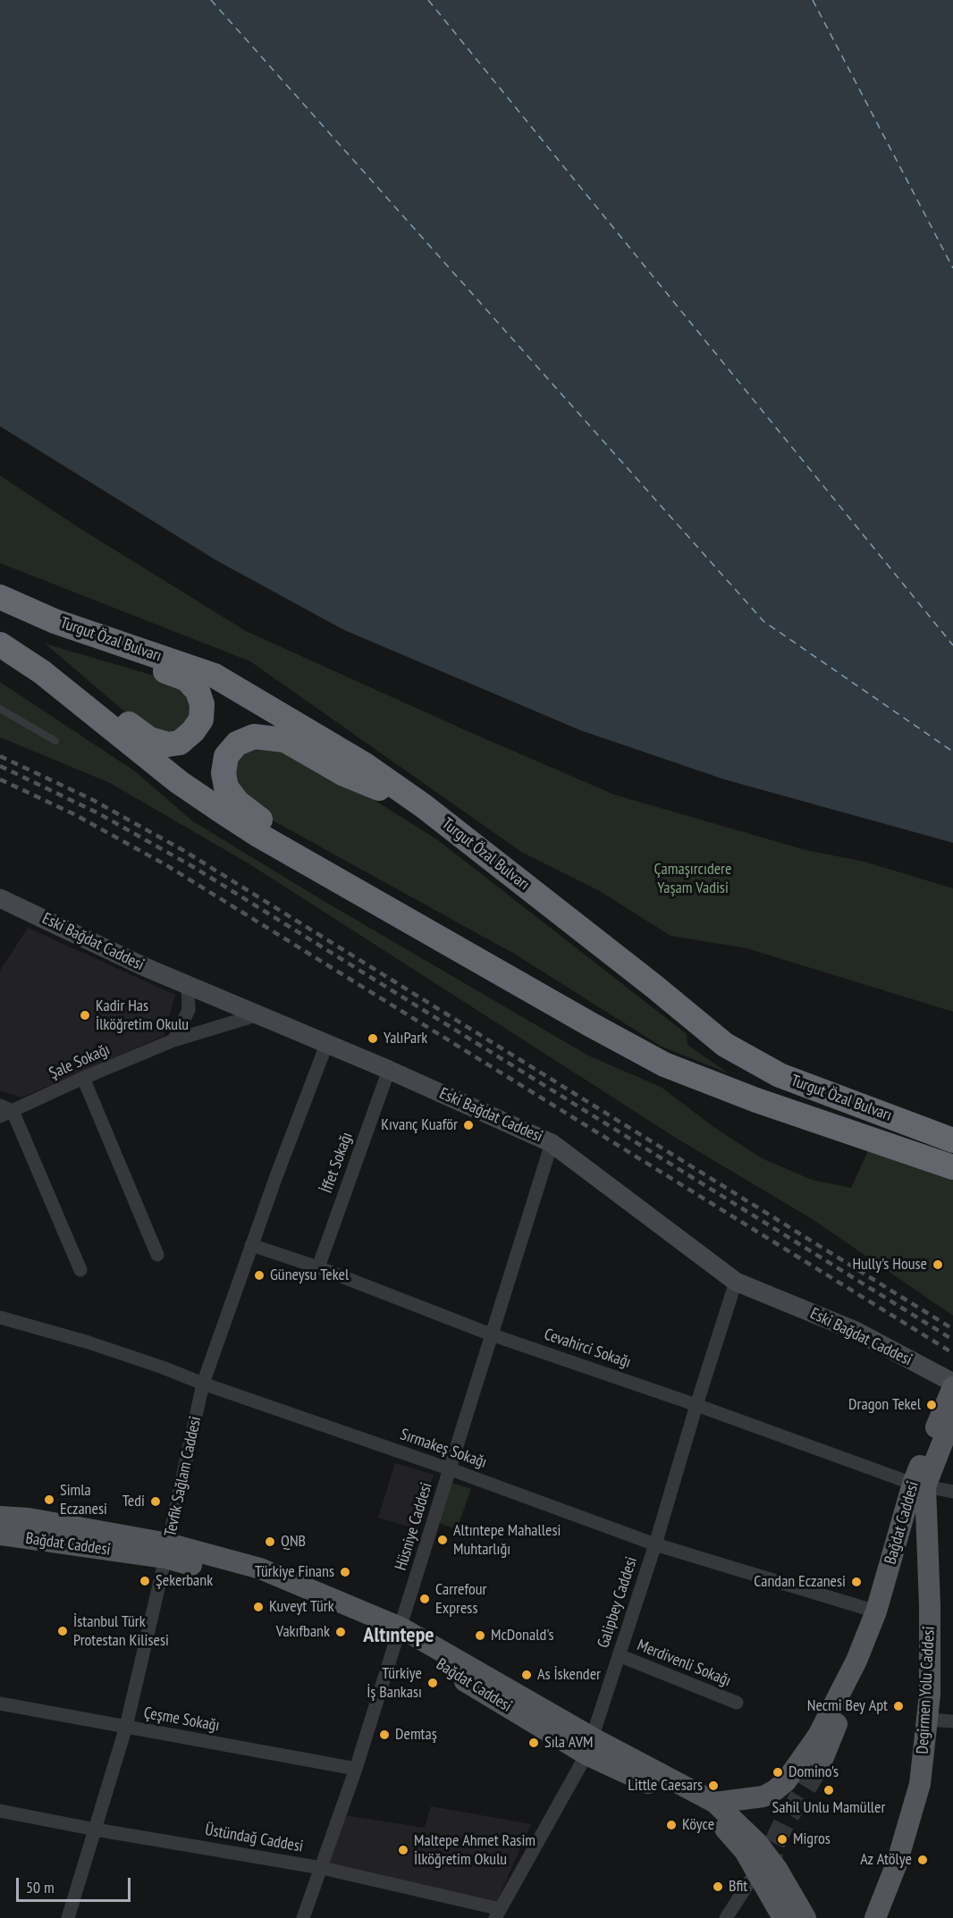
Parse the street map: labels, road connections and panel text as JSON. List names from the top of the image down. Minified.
{"streets":{"highway":["Turgut Özal Bulvarı"],"main road":["Bağdat Caddesi","Degirmen Yolu Caddesi"],"street":["Eski Bağdat Caddesi","Şale Sokağı","İffet Sokağı","Cevahirci Sokağı","Sırmakeş Sokağı","Tevfik Sağlam Caddesi","Hüsniye Caddesi","Galipbey Caddesi","Merdivenli Sokağı","Çeşme Sokağı","Üstündağ Caddesi"]},"crossings":[["Eski Bağdat Caddesi","Şale Sokağı"],["Eski Bağdat Caddesi","İffet Sokağı"],["Eski Bağdat Caddesi","Tevfik Sağlam Caddesi"],["Eski Bağdat Caddesi","Hüsniye Caddesi"],["Eski Bağdat Caddesi","Galipbey Caddesi"],["İffet Sokağı","Cevahirci Sokağı"],["Cevahirci Sokağı","Tevfik Sağlam Caddesi"],["Cevahirci Sokağı","Bağdat Caddesi"],["Cevahirci Sokağı","Hüsniye Caddesi"],["Cevahirci Sokağı","Galipbey Caddesi"],["Cevahirci Sokağı","Degirmen Yolu Caddesi"],["Sırmakeş Sokağı","Tevfik Sağlam Caddesi"],["Sırmakeş Sokağı","Bağdat Caddesi"],["Sırmakeş Sokağı","Hüsniye Caddesi"],["Sırmakeş Sokağı","Galipbey Caddesi"],["Tevfik Sağlam Caddesi","Bağdat Caddesi"],["Tevfik Sağlam Caddesi","Çeşme Sokağı"],["Tevfik Sağlam Caddesi","Üstündağ Caddesi"],["Bağdat Caddesi","Hüsniye Caddesi"],["Bağdat Caddesi","Galipbey Caddesi"],["Bağdat Caddesi","Degirmen Yolu Caddesi"],["Hüsniye Caddesi","Çeşme Sokağı"],["Hüsniye Caddesi","Üstündağ Caddesi"],["Galipbey Caddesi","Merdivenli Sokağı"],["Galipbey Caddesi","Üstündağ Caddesi"]],"districts":["Altıntepe"],"parks":["Çamaşırcıdere Yaşam Vadisi"],"places":["Kadir Has İlköğretim Okulu","YalıPark","Kıvanç Kuaför","Hully's House","Güneysu Tekel","Dragon Tekel","Simla Eczanesi","Tedi","Altıntepe Mahallesi Muhtarlığı","QNB","Türkiye Finans","Şekerbank","Candan Eczanesi","Carrefour Express","Kuveyt Türk","İstanbul Türk Protestan Kilisesi","Vakıfbank","McDonald's","As İskender","Türkiye İş Bankası","Necmi Bey Apt","Demtaş","Sıla AVM","Domino's","Little Caesars","Sahil Unlu Mamüller","Köyce","Migros","Maltepe Ahmet Rasim İlköğretim Okulu","Az Atölye","Bfit"],"scale_bar":"50 m"}
